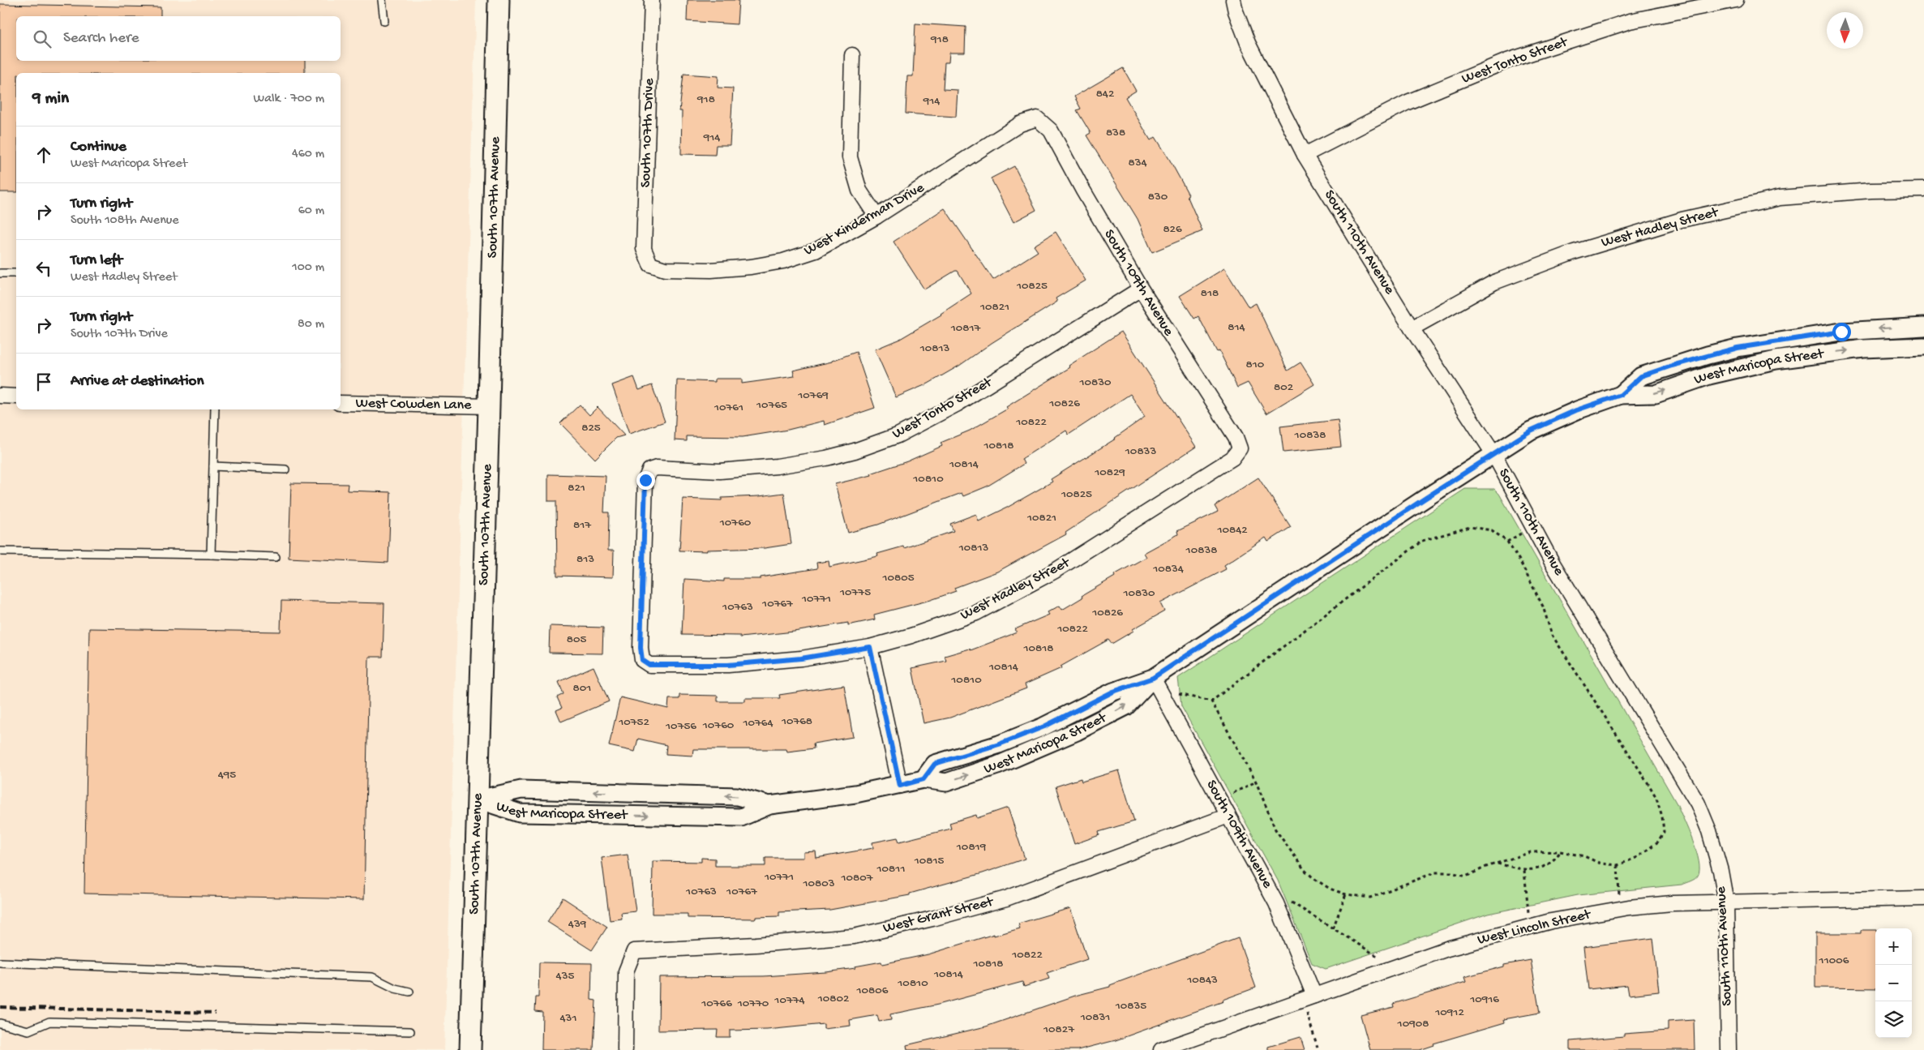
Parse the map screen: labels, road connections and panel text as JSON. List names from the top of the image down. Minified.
{"streets":{"main road":["South 107th Avenue"],"street":["West Tonto Street","South 107th Drive","West Kinderman Drive","West Hadley Street","South 110th Avenue","South 109th Avenue","West Maricopa Street","West Cowden Lane","West Grant Street","West Lincoln Street"]},"crossings":[["West Tonto Street","West Hadley Street"],["West Tonto Street","South 110th Avenue"],["West Tonto Street","South 109th Avenue"],["South 107th Drive","West Kinderman Drive"],["South 107th Avenue","West Maricopa Street"],["South 107th Avenue","West Cowden Lane"],["West Kinderman Drive","South 109th Avenue"],["West Hadley Street","South 110th Avenue"],["West Hadley Street","South 109th Avenue"],["South 110th Avenue","West Maricopa Street"],["South 110th Avenue","West Lincoln Street"],["South 109th Avenue","West Maricopa Street"],["South 109th Avenue","West Grant Street"],["South 109th Avenue","West Lincoln Street"]],"house_numbers":["918","842","918","914","838","914","834","830","826","10825","818","10821","814","10817","10813","810","10830","802","10769","10826","10765","10761","10822","825","10838","10818","10833","10814","10829","10810","821","10825","10821","10760","817","10842","10813","10838","813","10834","10805","10775","10830","10771","10767","10763","10826","10822","805","10818","10814","10810","801","10768","10752","10764","10760","10756","495","10819","10815","10811","10771","10807","10803","10763","10767","439","10822","11006","10818","10814","435","10843","10810","10806","10802","10916","10774","10766","10770","10835","10912","10831","431","10908","10827"],"north":"bottom","page":{"search":"Search here","heading":["9 min","Walk · 700 m"],"list":[["Continue","West Maricopa Street","460 m"],["Turn right","South 108th Avenue","60 m"],["Turn left","West Hadley Street","100 m"],["Turn right","South 107th Drive","80 m"],"Arrive at destination"],"map_buttons":["+","−"]}}
